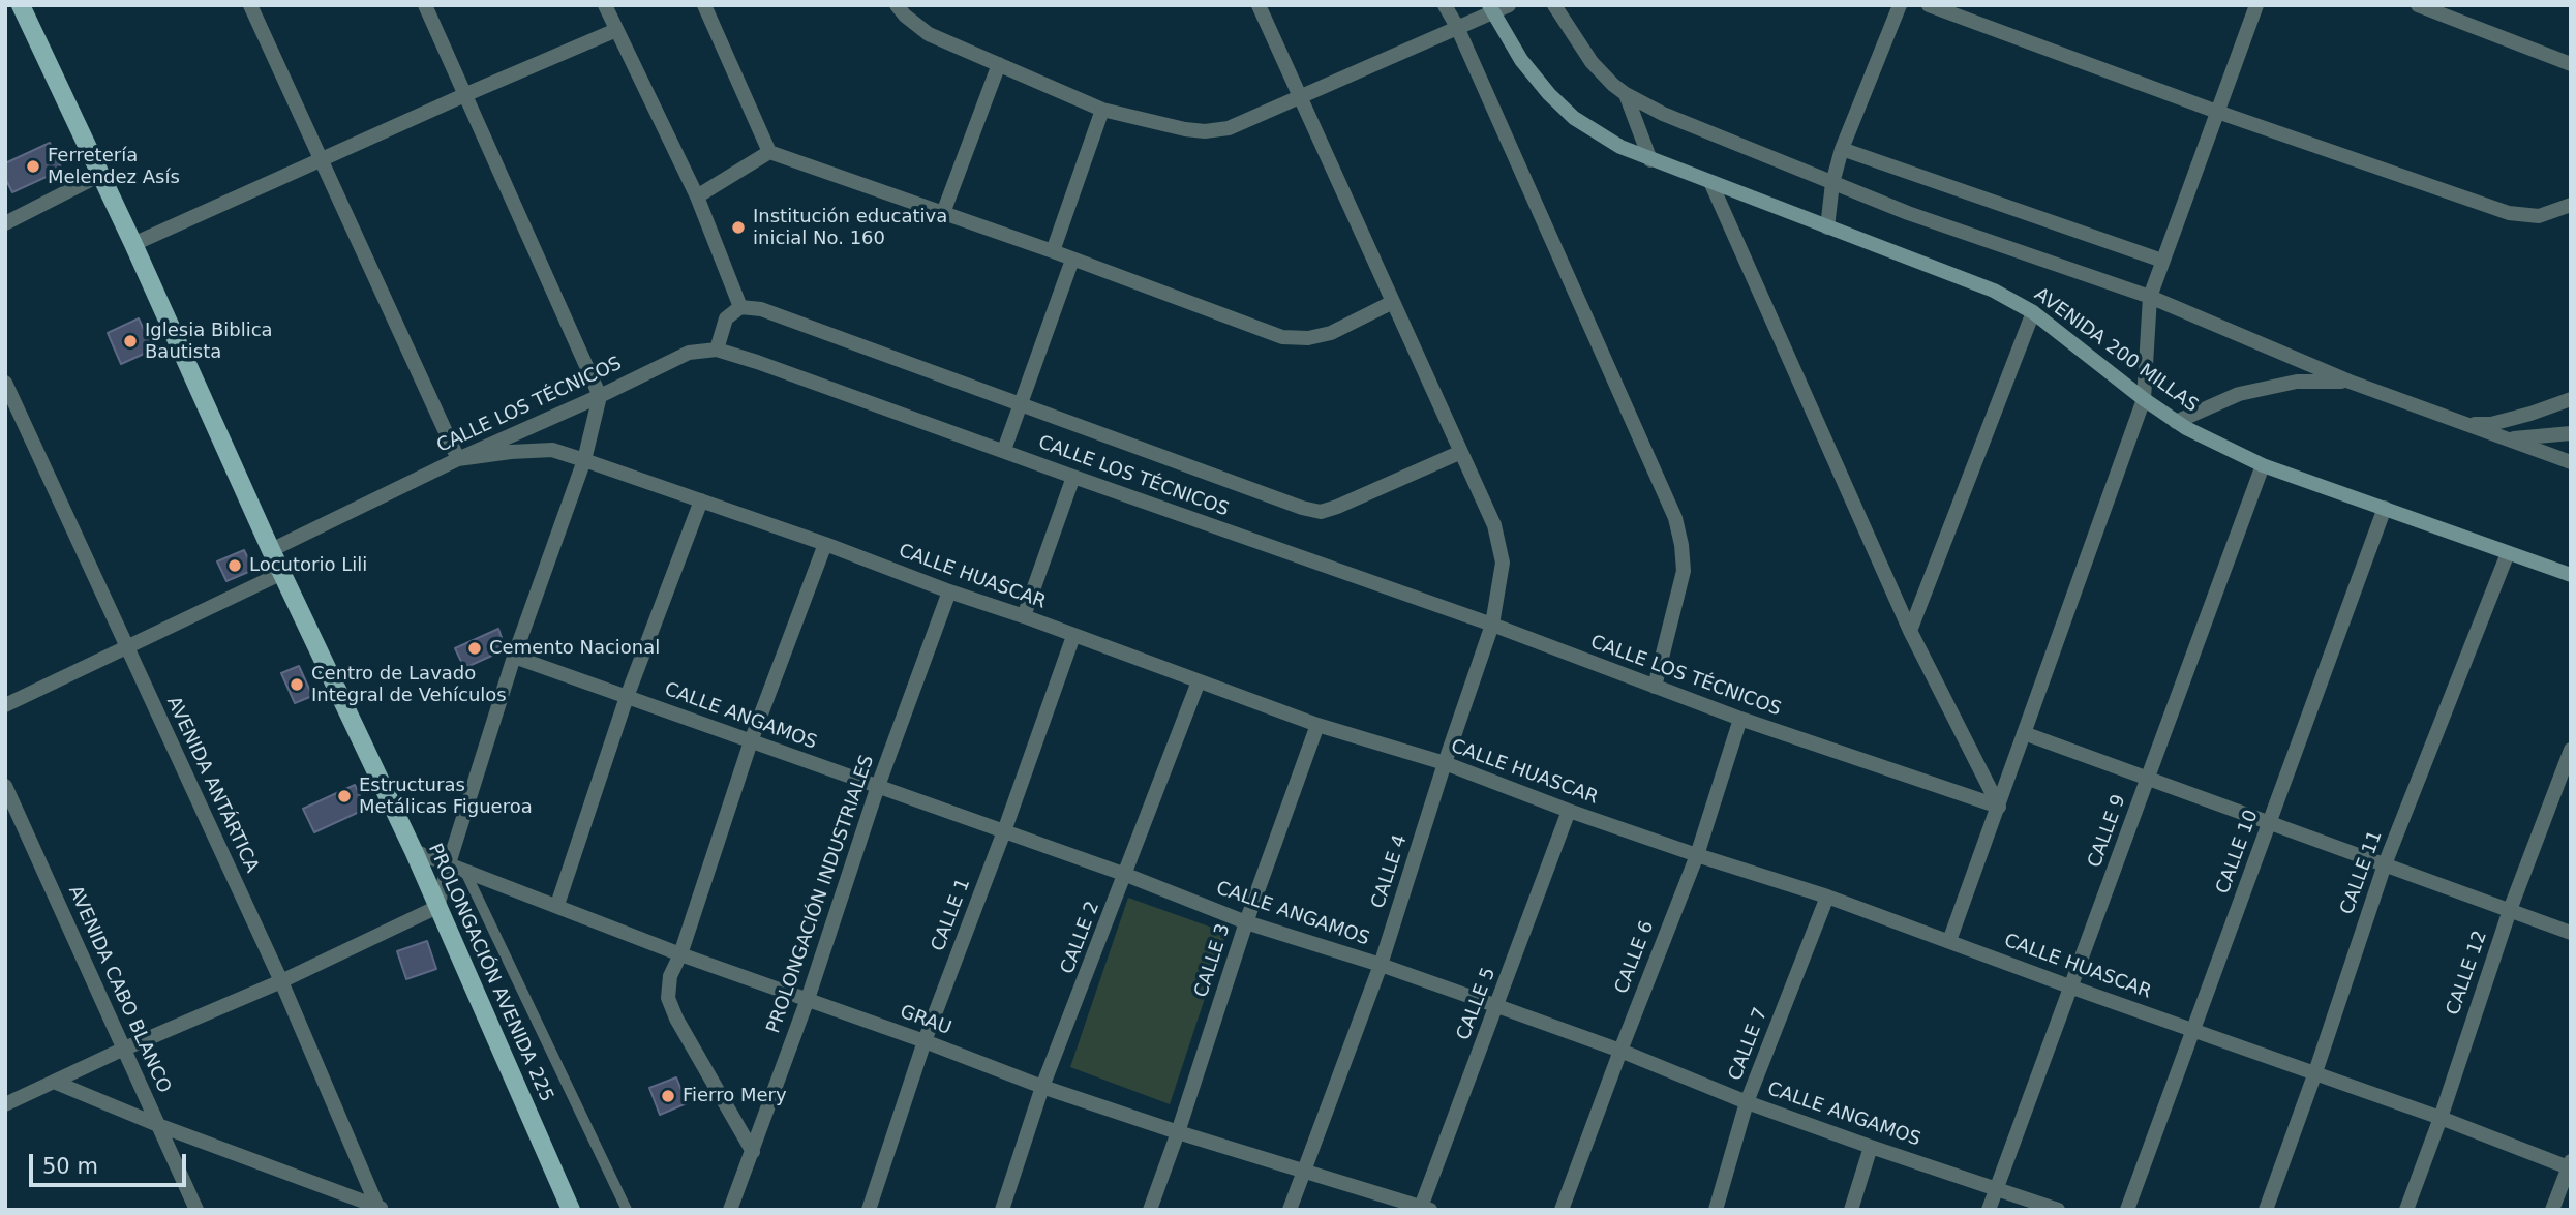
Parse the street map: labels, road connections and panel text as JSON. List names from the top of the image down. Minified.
{"streets":{"main road":["AVENIDA 200 MILLAS","PROLONGACIÓN AVENIDA 225"],"street":["CALLE LOS TÉCNICOS","CALLE HUASCAR","CALLE ANGAMOS","AVENIDA ANTÁRTICA","CALLE 9","CALLE 10","CALLE 4","CALLE 11","PROLONGACIÓN INDUSTRIALES","CALLE 1","CALLE 2","CALLE 6","CALLE 3","CALLE 12","AVENIDA CABO BLANCO","CALLE 5","GRAU","CALLE 7"]},"crossings":[["AVENIDA 200 MILLAS","CALLE 9"],["AVENIDA 200 MILLAS","CALLE 10"],["AVENIDA 200 MILLAS","CALLE 11"],["CALLE LOS TÉCNICOS","CALLE HUASCAR"],["CALLE LOS TÉCNICOS","CALLE 4"],["CALLE LOS TÉCNICOS","CALLE 6"],["CALLE LOS TÉCNICOS","PROLONGACIÓN AVENIDA 225"],["CALLE HUASCAR","CALLE 9"],["CALLE HUASCAR","CALLE 10"],["CALLE HUASCAR","CALLE 4"],["CALLE HUASCAR","CALLE 11"],["CALLE HUASCAR","PROLONGACIÓN INDUSTRIALES"],["CALLE HUASCAR","CALLE 1"],["CALLE HUASCAR","CALLE 2"],["CALLE HUASCAR","CALLE 6"],["CALLE HUASCAR","CALLE 3"],["CALLE HUASCAR","CALLE 12"],["CALLE HUASCAR","CALLE 5"],["CALLE HUASCAR","CALLE 7"],["CALLE ANGAMOS","CALLE 9"],["CALLE ANGAMOS","CALLE 4"],["CALLE ANGAMOS","PROLONGACIÓN INDUSTRIALES"],["CALLE ANGAMOS","CALLE 1"],["CALLE ANGAMOS","CALLE 2"],["CALLE ANGAMOS","CALLE 6"],["CALLE ANGAMOS","CALLE 3"],["CALLE ANGAMOS","CALLE 5"],["CALLE ANGAMOS","CALLE 7"],["CALLE 4","GRAU"],["PROLONGACIÓN INDUSTRIALES","GRAU"],["CALLE 1","GRAU"],["CALLE 2","GRAU"],["CALLE 3","GRAU"],["PROLONGACIÓN AVENIDA 225","GRAU"],["CALLE 5","GRAU"]],"places":["Ferretería Melendez Asís","Institución educativa inicial No. 160","Iglesia Biblica Bautista","Locutorio Lili","Cemento Nacional","Centro de Lavado Integral de Vehículos","Estructuras Metálicas Figueroa","Fierro Mery"],"scale_bar":"50 m"}
